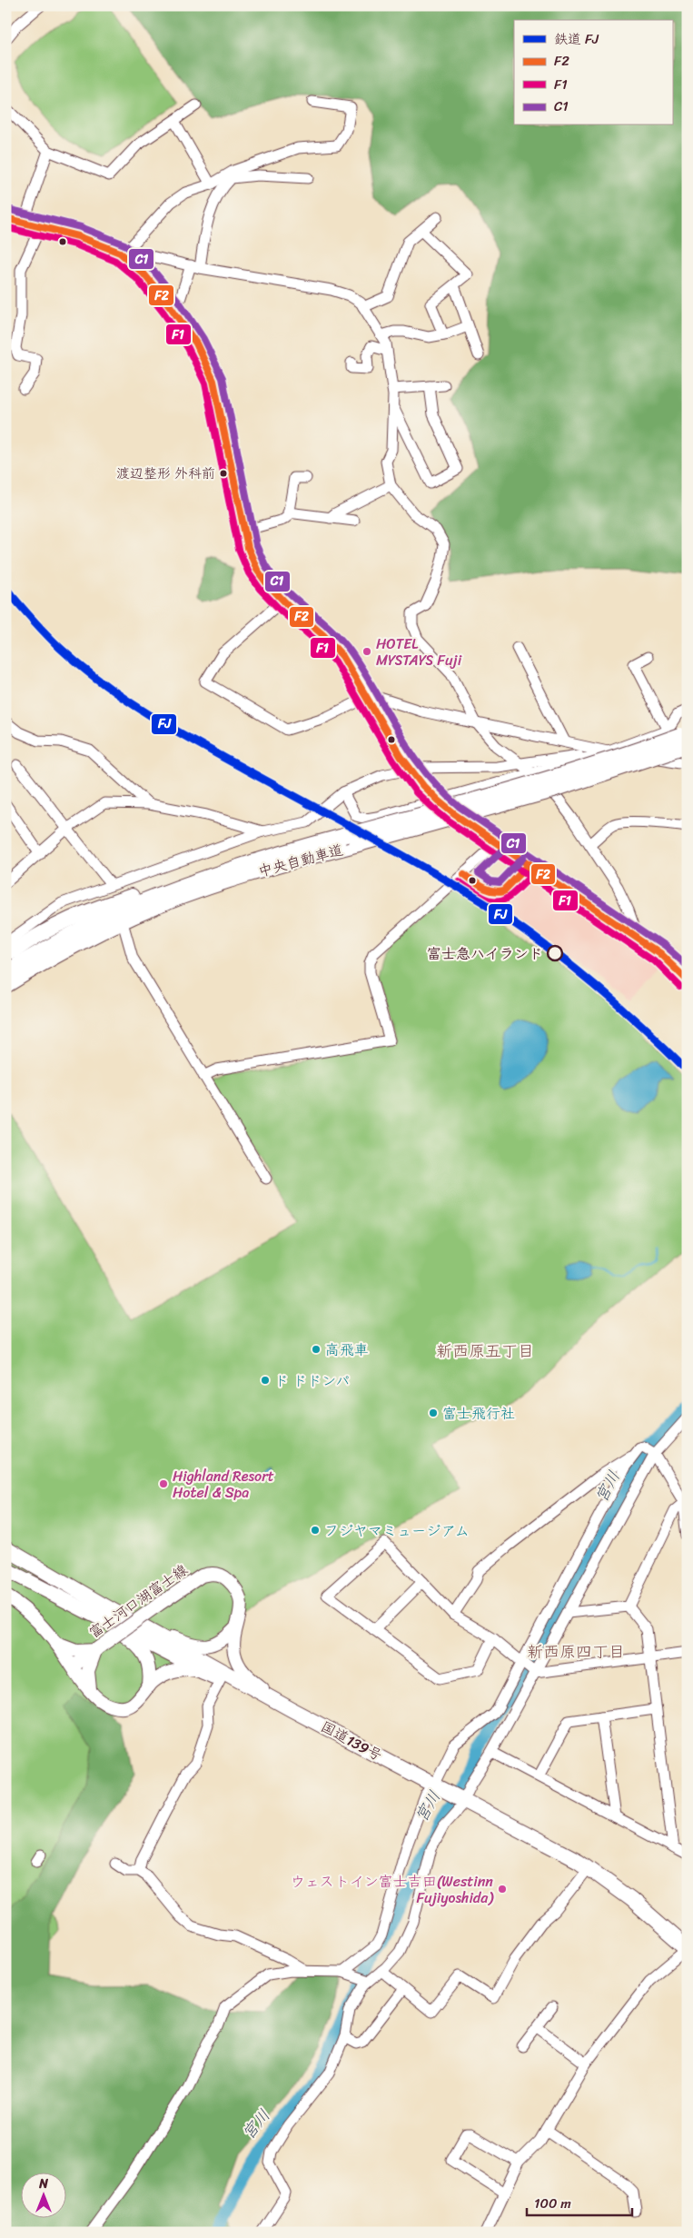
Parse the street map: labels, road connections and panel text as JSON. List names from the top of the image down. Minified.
{"streets":{"highway":["中央自動車道","国道139号"],"main road":["富士河口湖富士線"]},"districts":["新西原五丁目","新西原四丁目"],"water":["宮川"],"places":["渡辺整形 外科前","HOTEL MYSTAYS Fuji","富士急ハイランド","高飛車","ド ドドンパ","富士飛行社","Highland Resort Hotel & Spa","フジヤマミュージアム","ウェストイン富士吉田(Westinn Fujiyoshida)"],"lines":["transit line C1","transit line F2","transit line F1","rail line FJ"],"legend":["鉄道 FJ","F2","F1","C1"],"scale_bar":"100 m","north":"top"}
